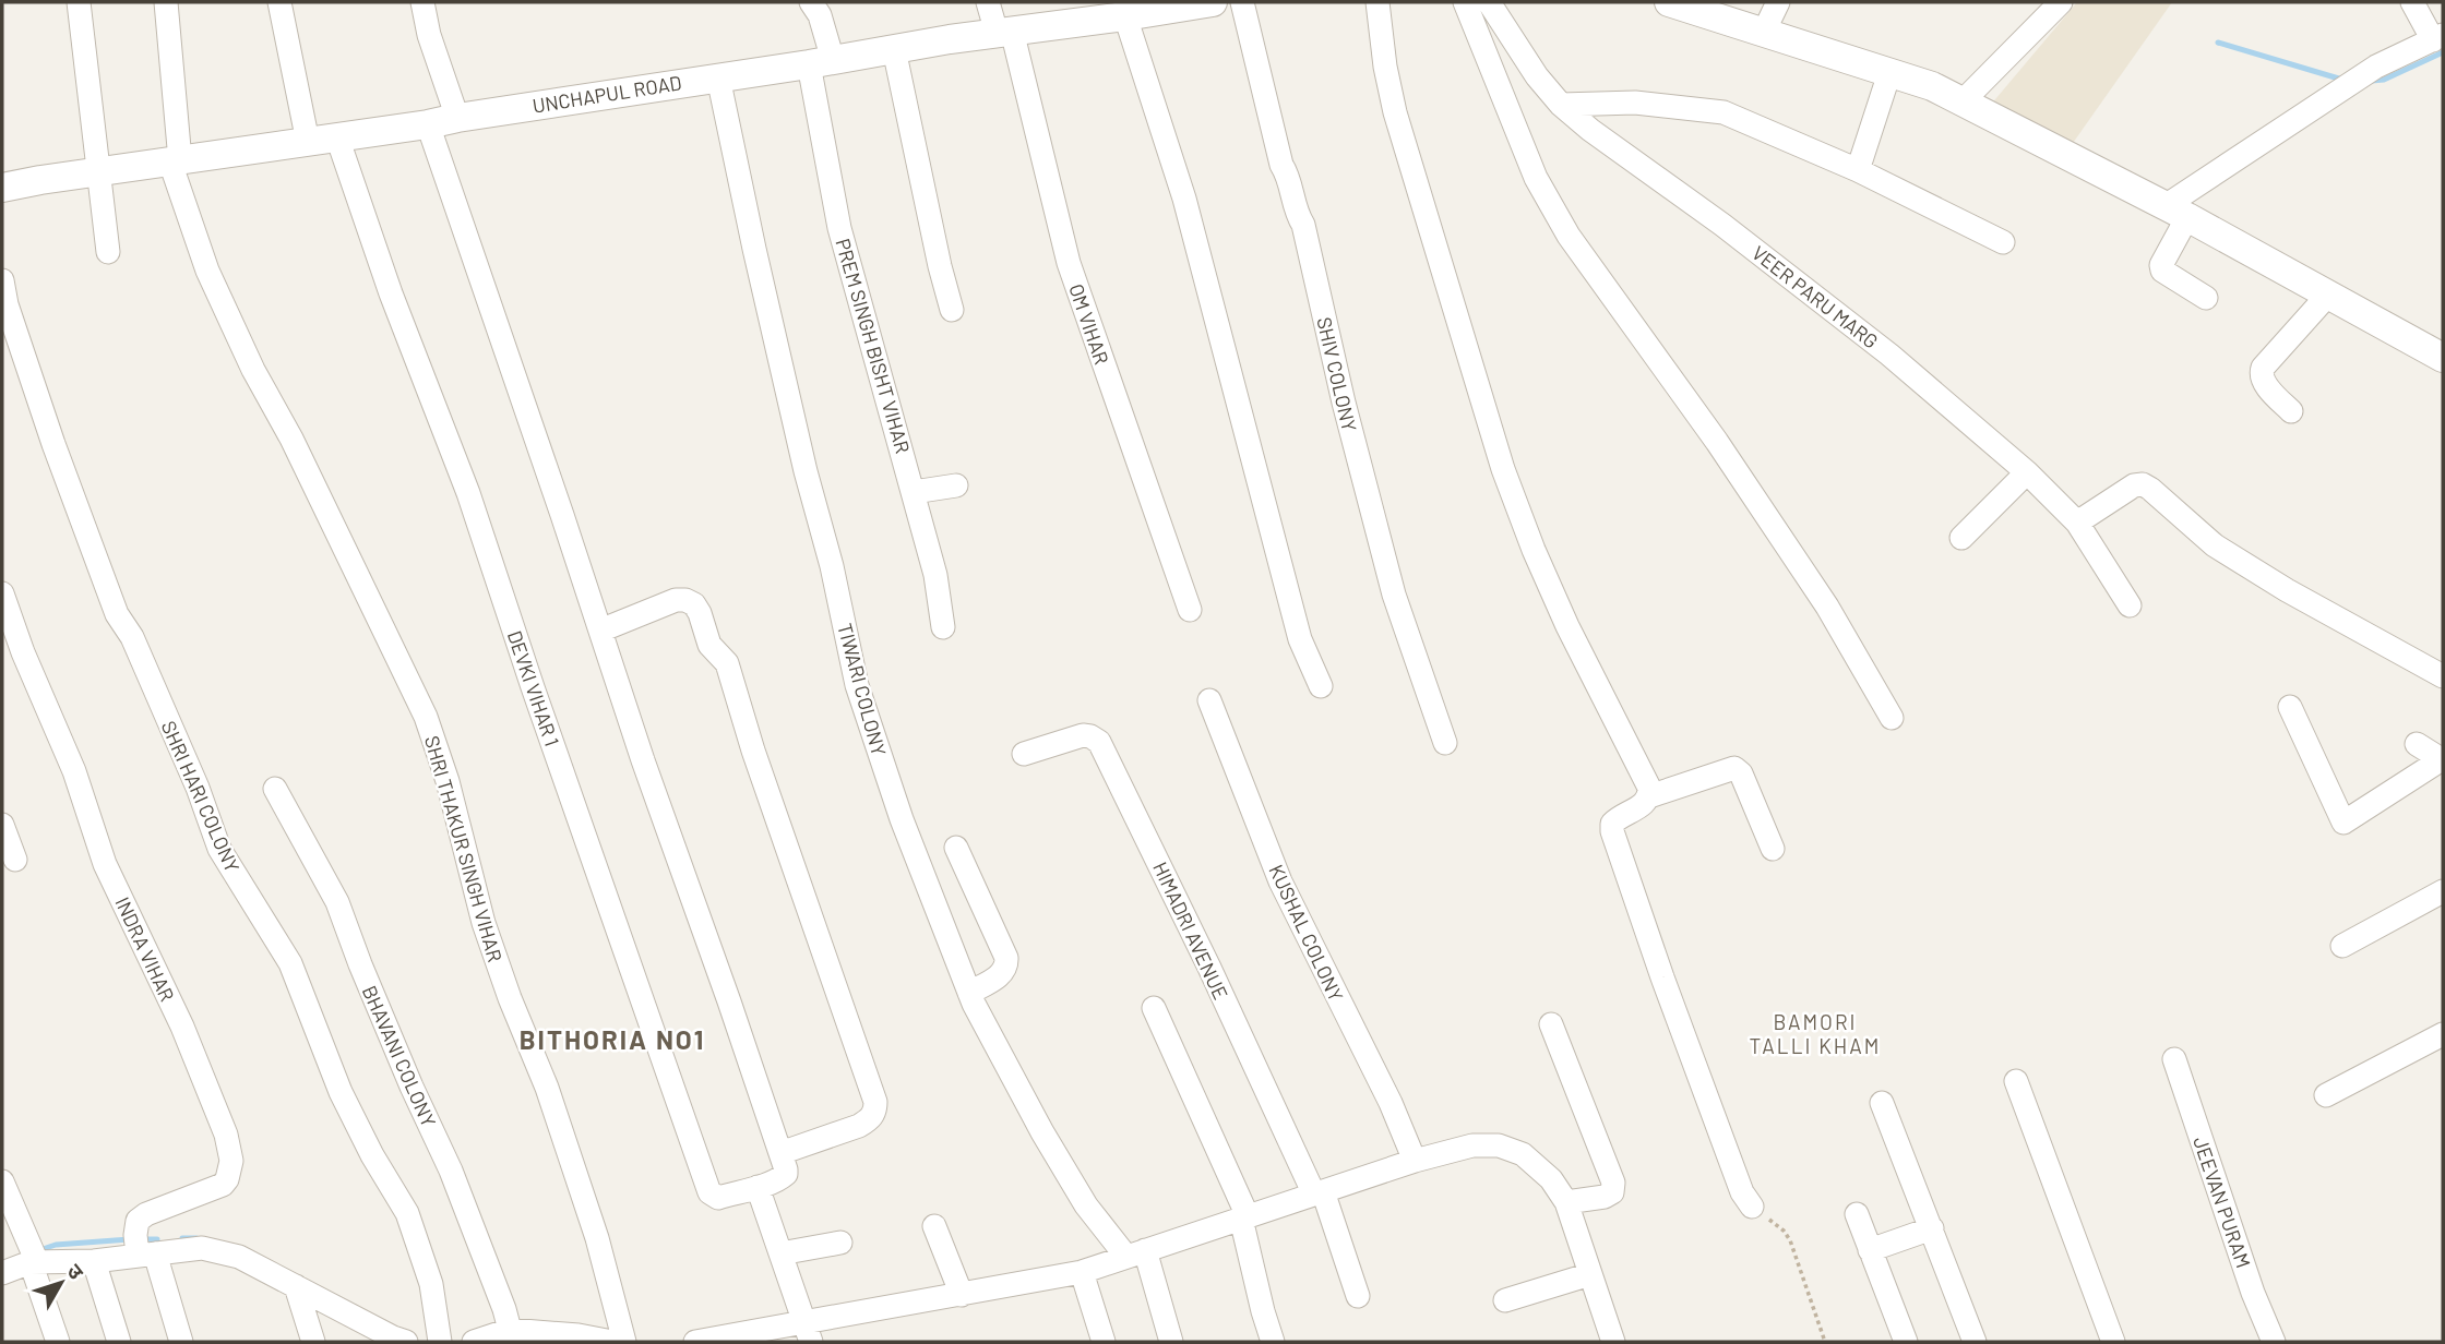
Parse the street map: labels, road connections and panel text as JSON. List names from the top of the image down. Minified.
{"streets":{"street":["UNCHAPUL ROAD","VEER PARU MARG","OM VIHAR","PREM SINGH BISHT VIHAR","SHIV COLONY","DEVKI VIHAR 1","TIWARI COLONY","SHRI HARI COLONY","SHRI THAKUR SINGH VIHAR","HIMADRI AVENUE","KUSHAL COLONY","INDRA VIHAR","BHAVANI COLONY","JEEVAN PURAM"]},"crossings":[["UNCHAPUL ROAD","OM VIHAR"],["UNCHAPUL ROAD","PREM SINGH BISHT VIHAR"],["UNCHAPUL ROAD","DEVKI VIHAR 1"],["UNCHAPUL ROAD","TIWARI COLONY"],["UNCHAPUL ROAD","SHRI THAKUR SINGH VIHAR"]],"districts":["BAMORI TALLI KHAM","BITHORIA NO1"],"north":"top right"}
